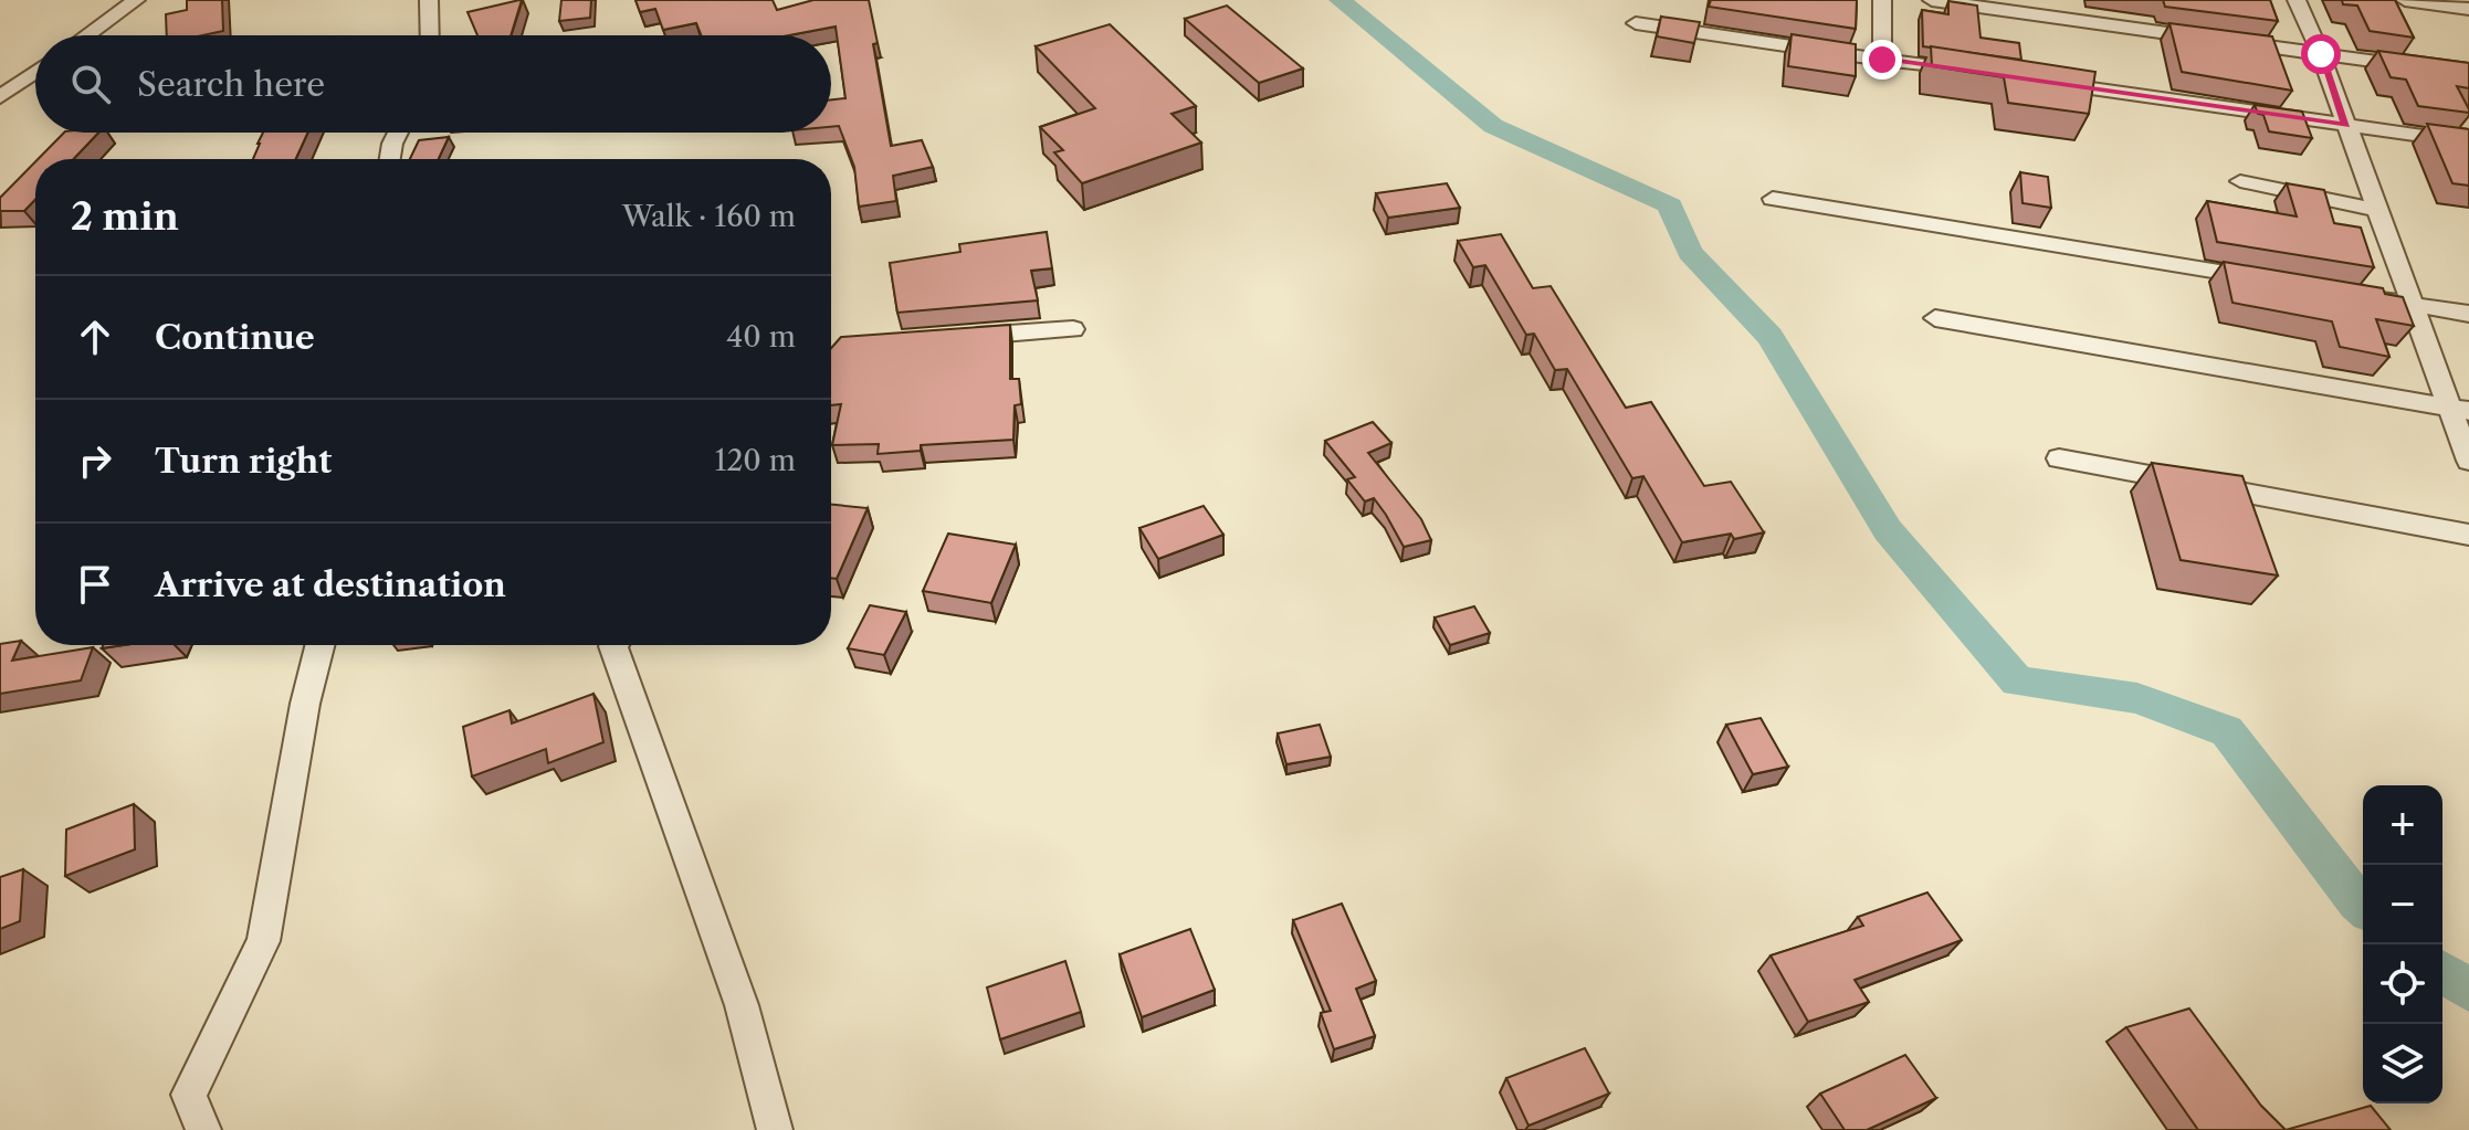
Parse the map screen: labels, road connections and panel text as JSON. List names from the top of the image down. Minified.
{"page":{"search":"Search here","heading":["2 min","Walk · 160 m"],"list":[["Continue","40 m"],["Turn right","120 m"],"Arrive at destination"],"map_buttons":["+","−"]}}
